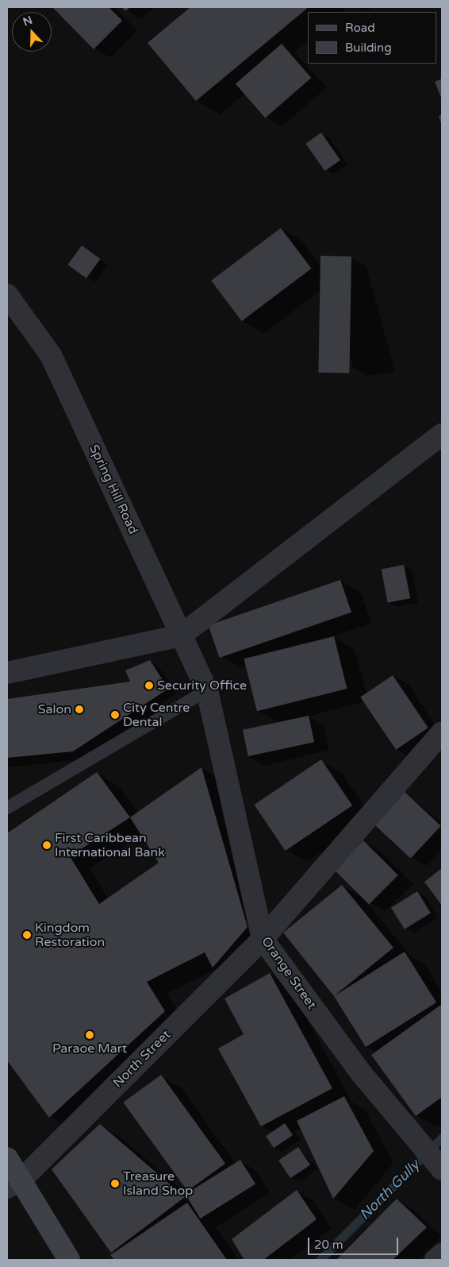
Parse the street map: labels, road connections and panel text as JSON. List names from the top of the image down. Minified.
{"streets":{"street":["Spring Hill Road","Orange Street","North Street"]},"crossings":[["Spring Hill Road","Orange Street"],["Orange Street","North Street"]],"water":["North Gully"],"places":["Security Office","Salon","City Centre Dental","First Caribbean International Bank","Kingdom Restoration","Paraoe Mart","Treasure Island Shop"],"legend":["Road","Building"],"scale_bar":"20 m","north":"top"}
